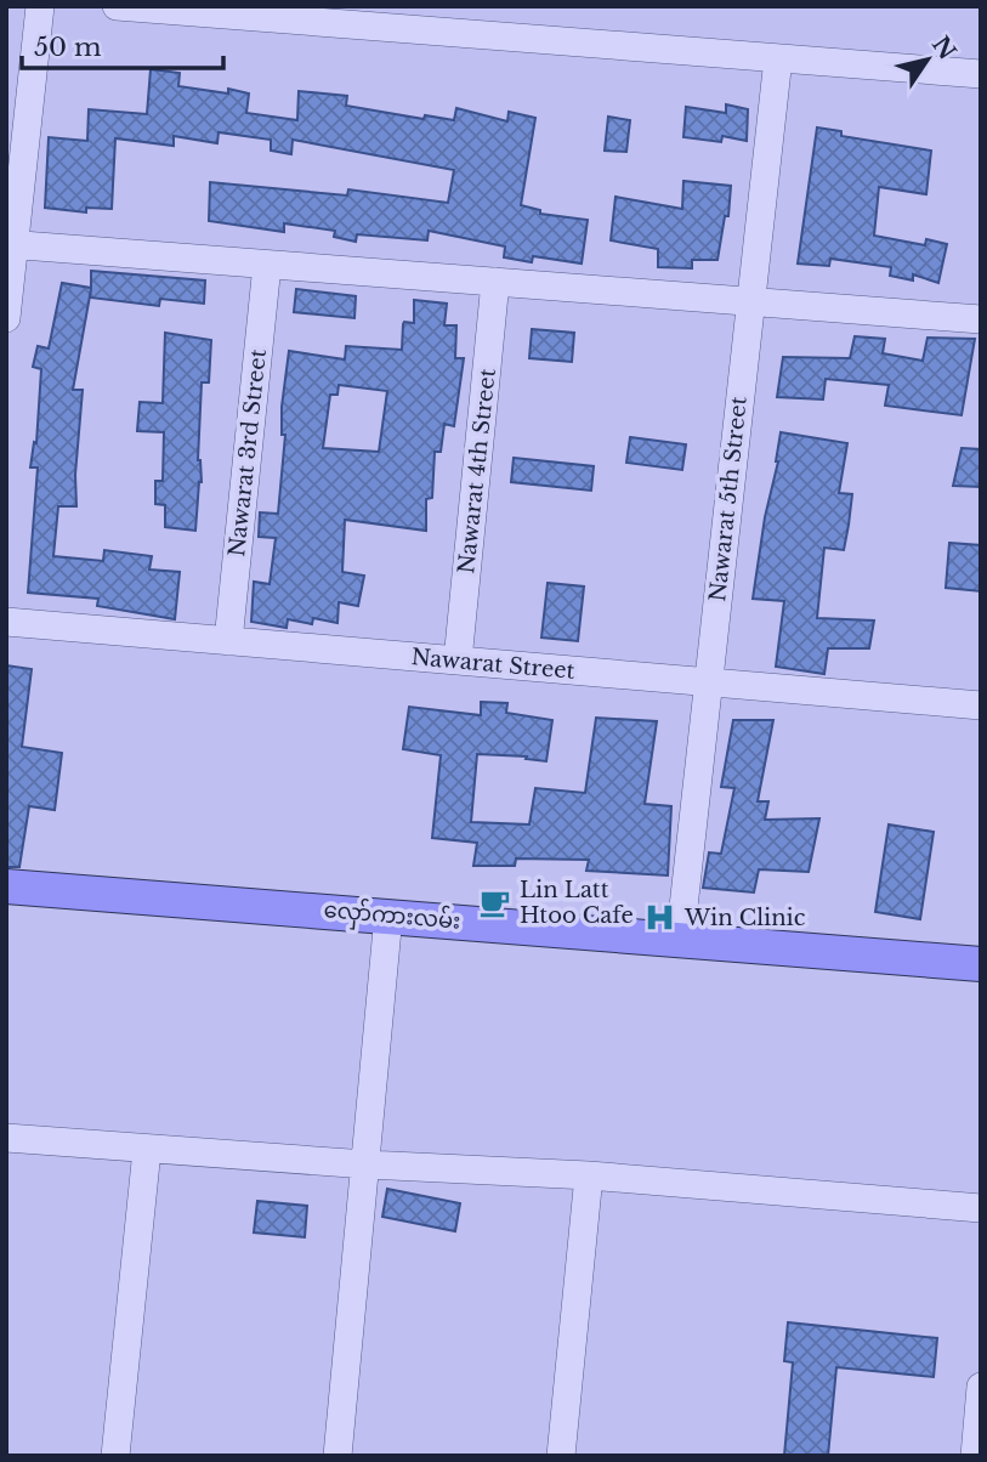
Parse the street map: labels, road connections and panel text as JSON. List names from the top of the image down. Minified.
{"streets":{"main road":["လှော်ကားလမ်း"],"street":["Nawarat 3rd Street","Nawarat 4th Street","Nawarat 5th Street","Nawarat Street"]},"crossings":[["Nawarat 3rd Street","Nawarat Street"],["Nawarat 4th Street","Nawarat Street"],["Nawarat 5th Street","Nawarat Street"],["Nawarat 5th Street","လှော်ကားလမ်း"]],"places":{"cafe":["Lin Latt Htoo Cafe"],"hospital":["Win Clinic"]},"scale_bar":"50 m","north":"top right"}
